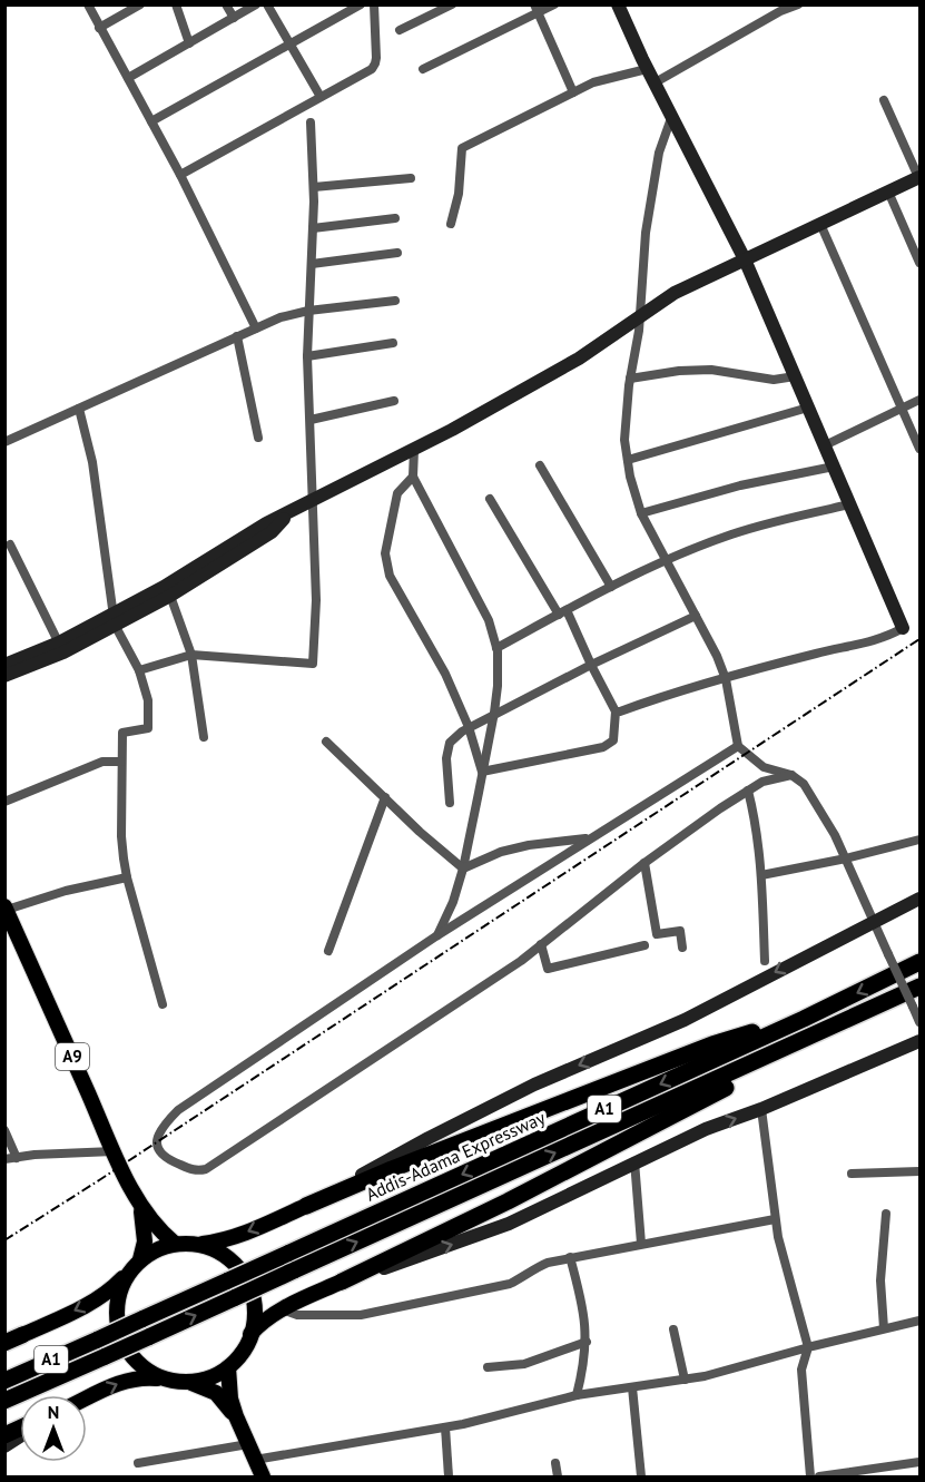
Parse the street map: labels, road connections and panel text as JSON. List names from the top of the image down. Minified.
{"streets":{"highway":["A1","Addis-Adama Expressway"],"main road":["A9"]},"north":"top"}
